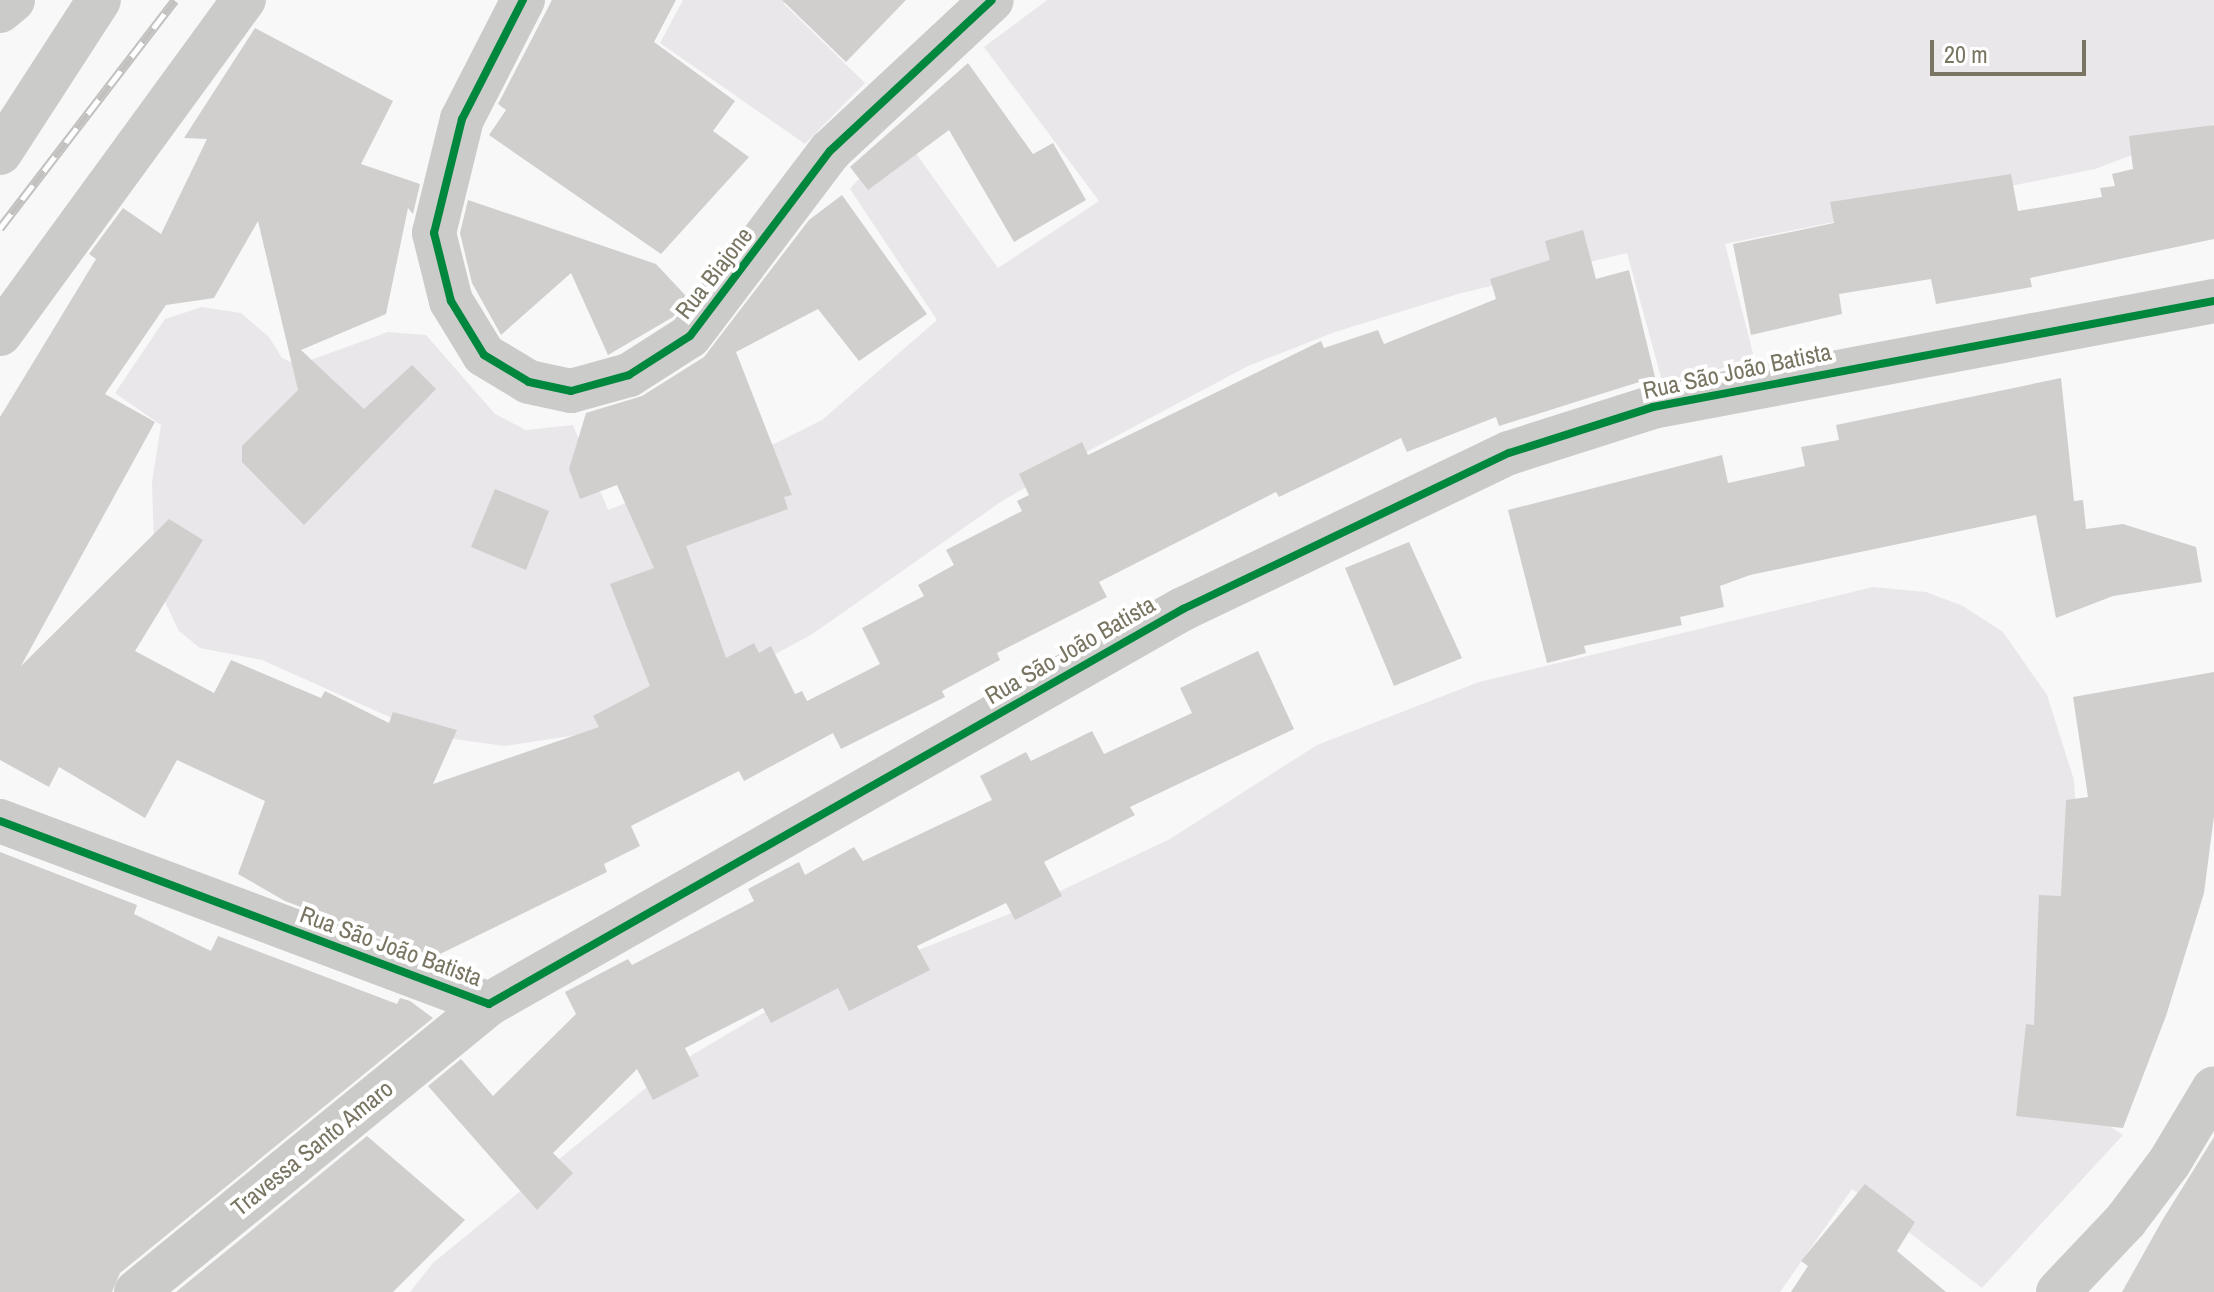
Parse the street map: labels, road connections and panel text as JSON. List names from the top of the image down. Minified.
{"streets":{"street":["Rua Biajone","Rua São João Batista","Travessa Santo Amaro"]},"crossings":[["Rua São João Batista","Travessa Santo Amaro"]],"scale_bar":"20 m"}
